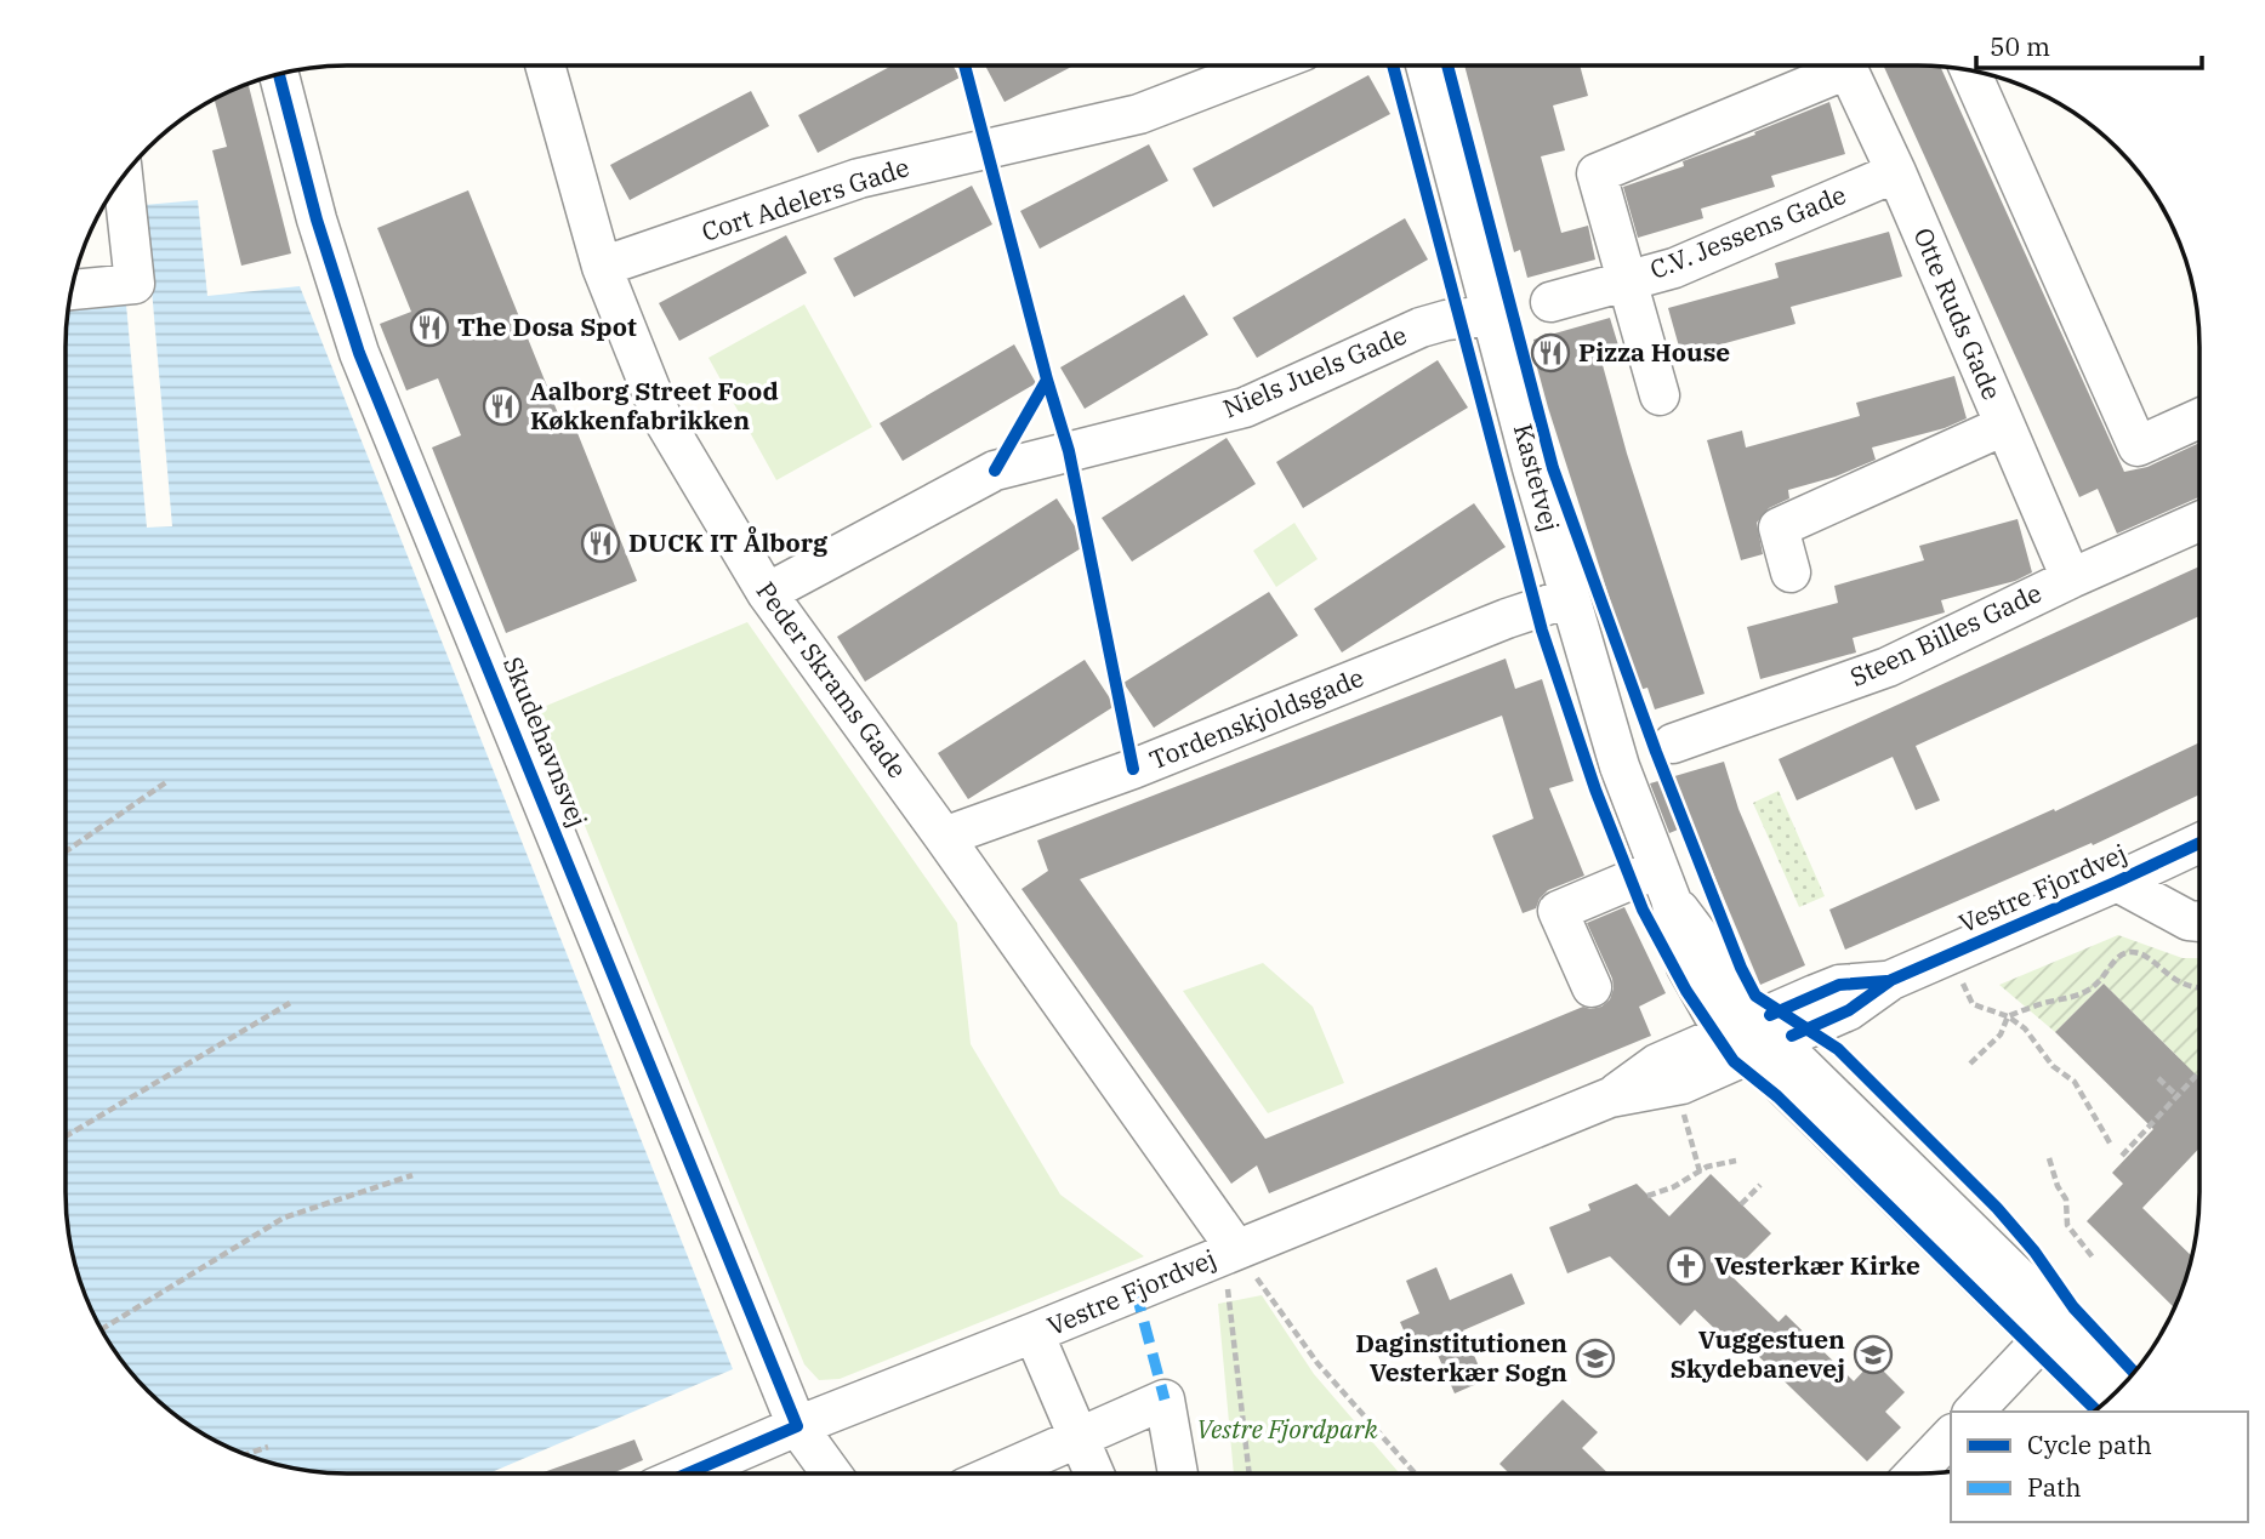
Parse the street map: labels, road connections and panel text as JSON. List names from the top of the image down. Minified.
{"streets":{"street":["Cort Adelers Gade","C.V. Jessens Gade","Otte Ruds Gade","Niels Juels Gade","Kastetvej","Steen Billes Gade","Peder Skrams Gade","Tordenskjoldsgade","Skudehavnsvej","Vestre Fjordvej"]},"crossings":[["Cort Adelers Gade","Peder Skrams Gade"],["C.V. Jessens Gade","Otte Ruds Gade"],["Otte Ruds Gade","Steen Billes Gade"],["Niels Juels Gade","Kastetvej"],["Niels Juels Gade","Peder Skrams Gade"],["Kastetvej","Tordenskjoldsgade"],["Kastetvej","Vestre Fjordvej"],["Peder Skrams Gade","Tordenskjoldsgade"],["Peder Skrams Gade","Vestre Fjordvej"],["Skudehavnsvej","Vestre Fjordvej"]],"parks":["Vestre Fjordpark"],"places":{"restaurant":["The Dosa Spot","Pizza House","Aalborg Street Food Køkkenfabrikken","DUCK IT Ålborg"],"church":["Vesterkær Kirke"],"school or university":["Vuggestuen Skydebanevej","Daginstitutionen Vesterkær Sogn"]},"legend":["Cycle path","Path"],"scale_bar":"50 m"}
